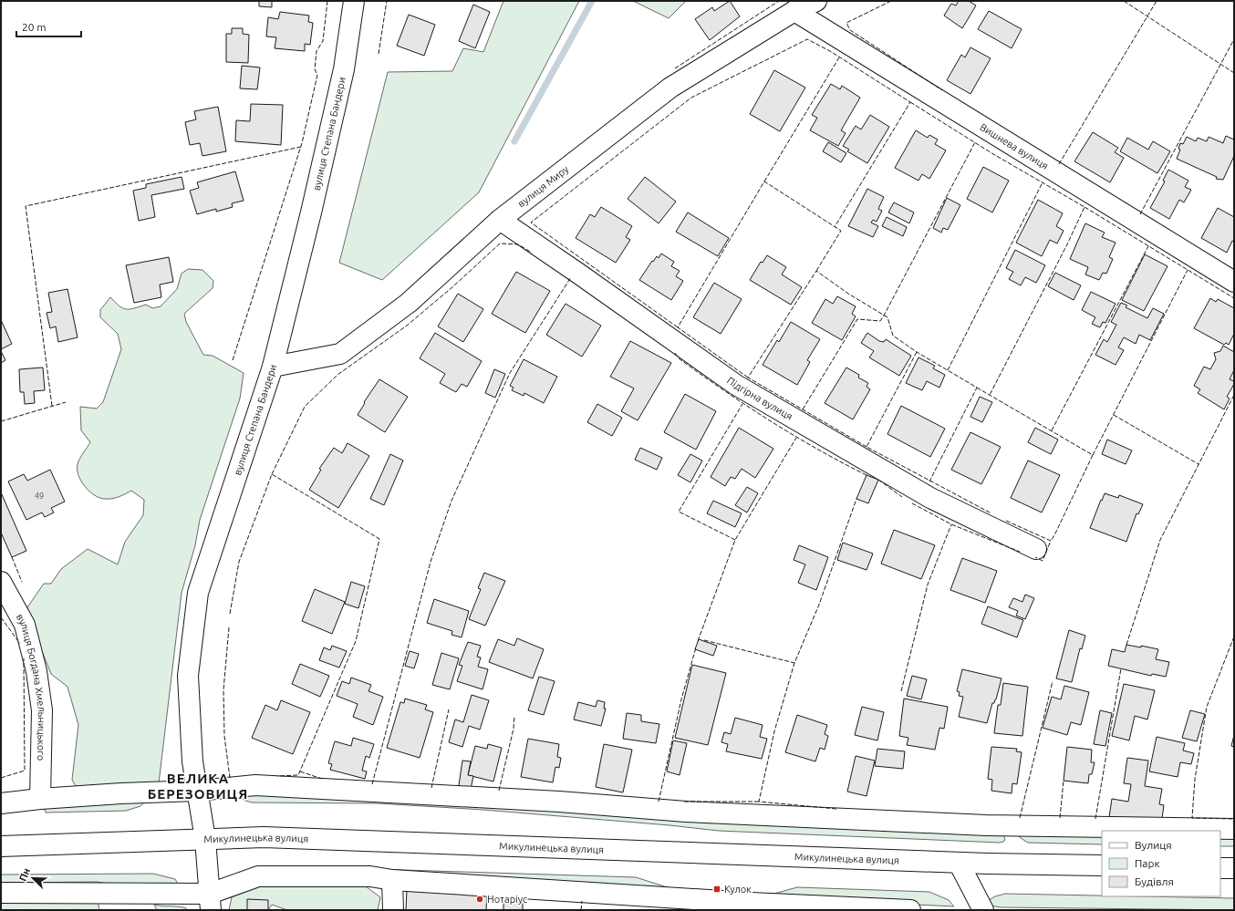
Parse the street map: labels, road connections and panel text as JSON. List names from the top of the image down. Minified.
{"streets":{"main road":["вулиця Степана Бандери","Вишнева вулиця","вулиця Миру","Підгірна вулиця","вулиця Богдана Хмельницького","Микулинецька вулиця"]},"crossings":[["вулиця Степана Бандери","вулиця Миру"],["вулиця Степана Бандери","Микулинецька вулиця"],["Вишнева вулиця","вулиця Миру"],["вулиця Миру","Підгірна вулиця"]],"districts":["ВЕЛИКА БЕРЕЗОВИЦЯ"],"places":{"transit":["Кулок"],"other":["Нотаріус"]},"house_numbers":["49"],"legend":["Вулиця","Парк","Будівля"],"scale_bar":"20 m","north":"top left"}
